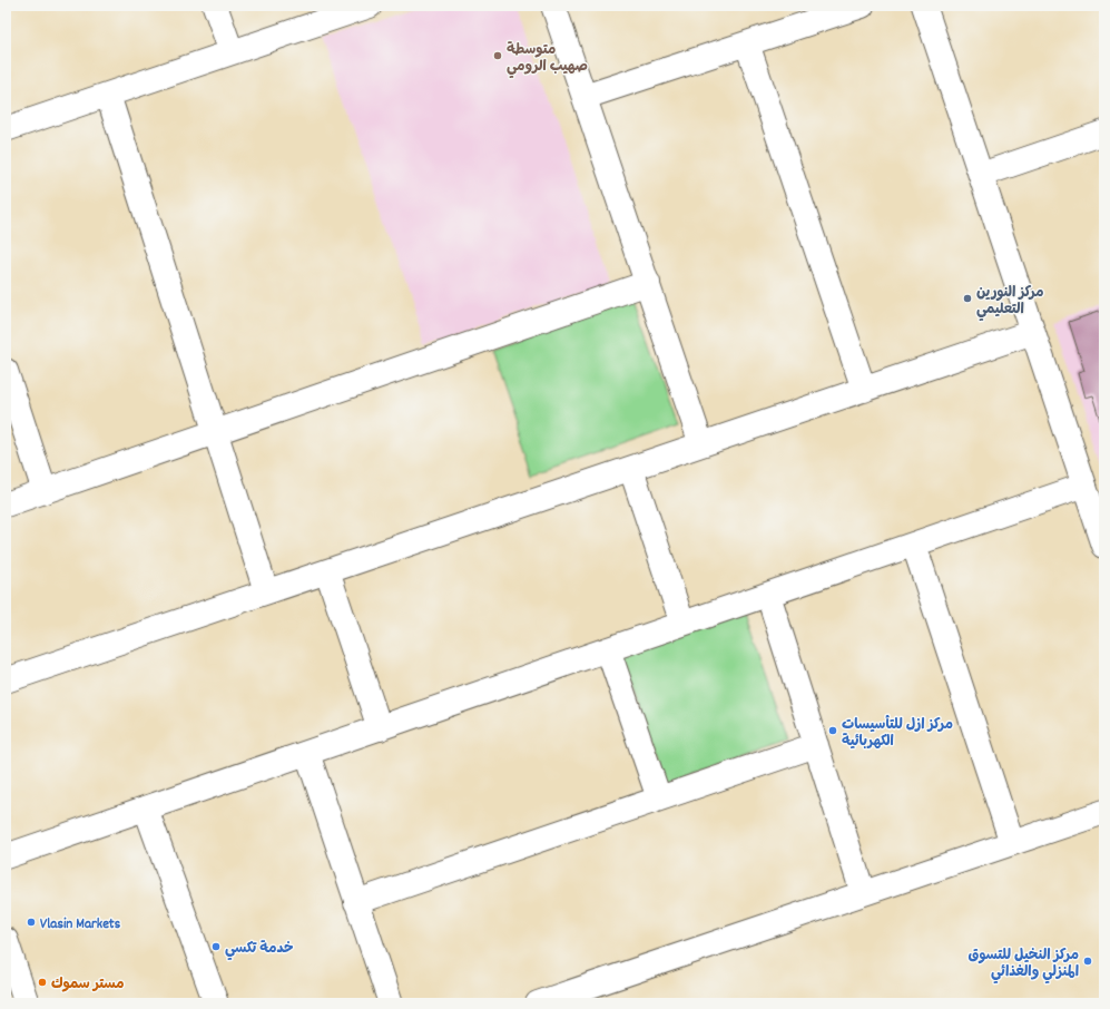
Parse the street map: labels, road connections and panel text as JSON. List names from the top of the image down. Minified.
{"places":["متوسطة صهيب الرومي","مركز النورين التعليمي","مركز ازل للتأسيسات الكهربائية","Vlasin Markets","خدمة تكسي","مركز النخيل للتسوق المنزلي والغذائي","مستر سموك"]}
